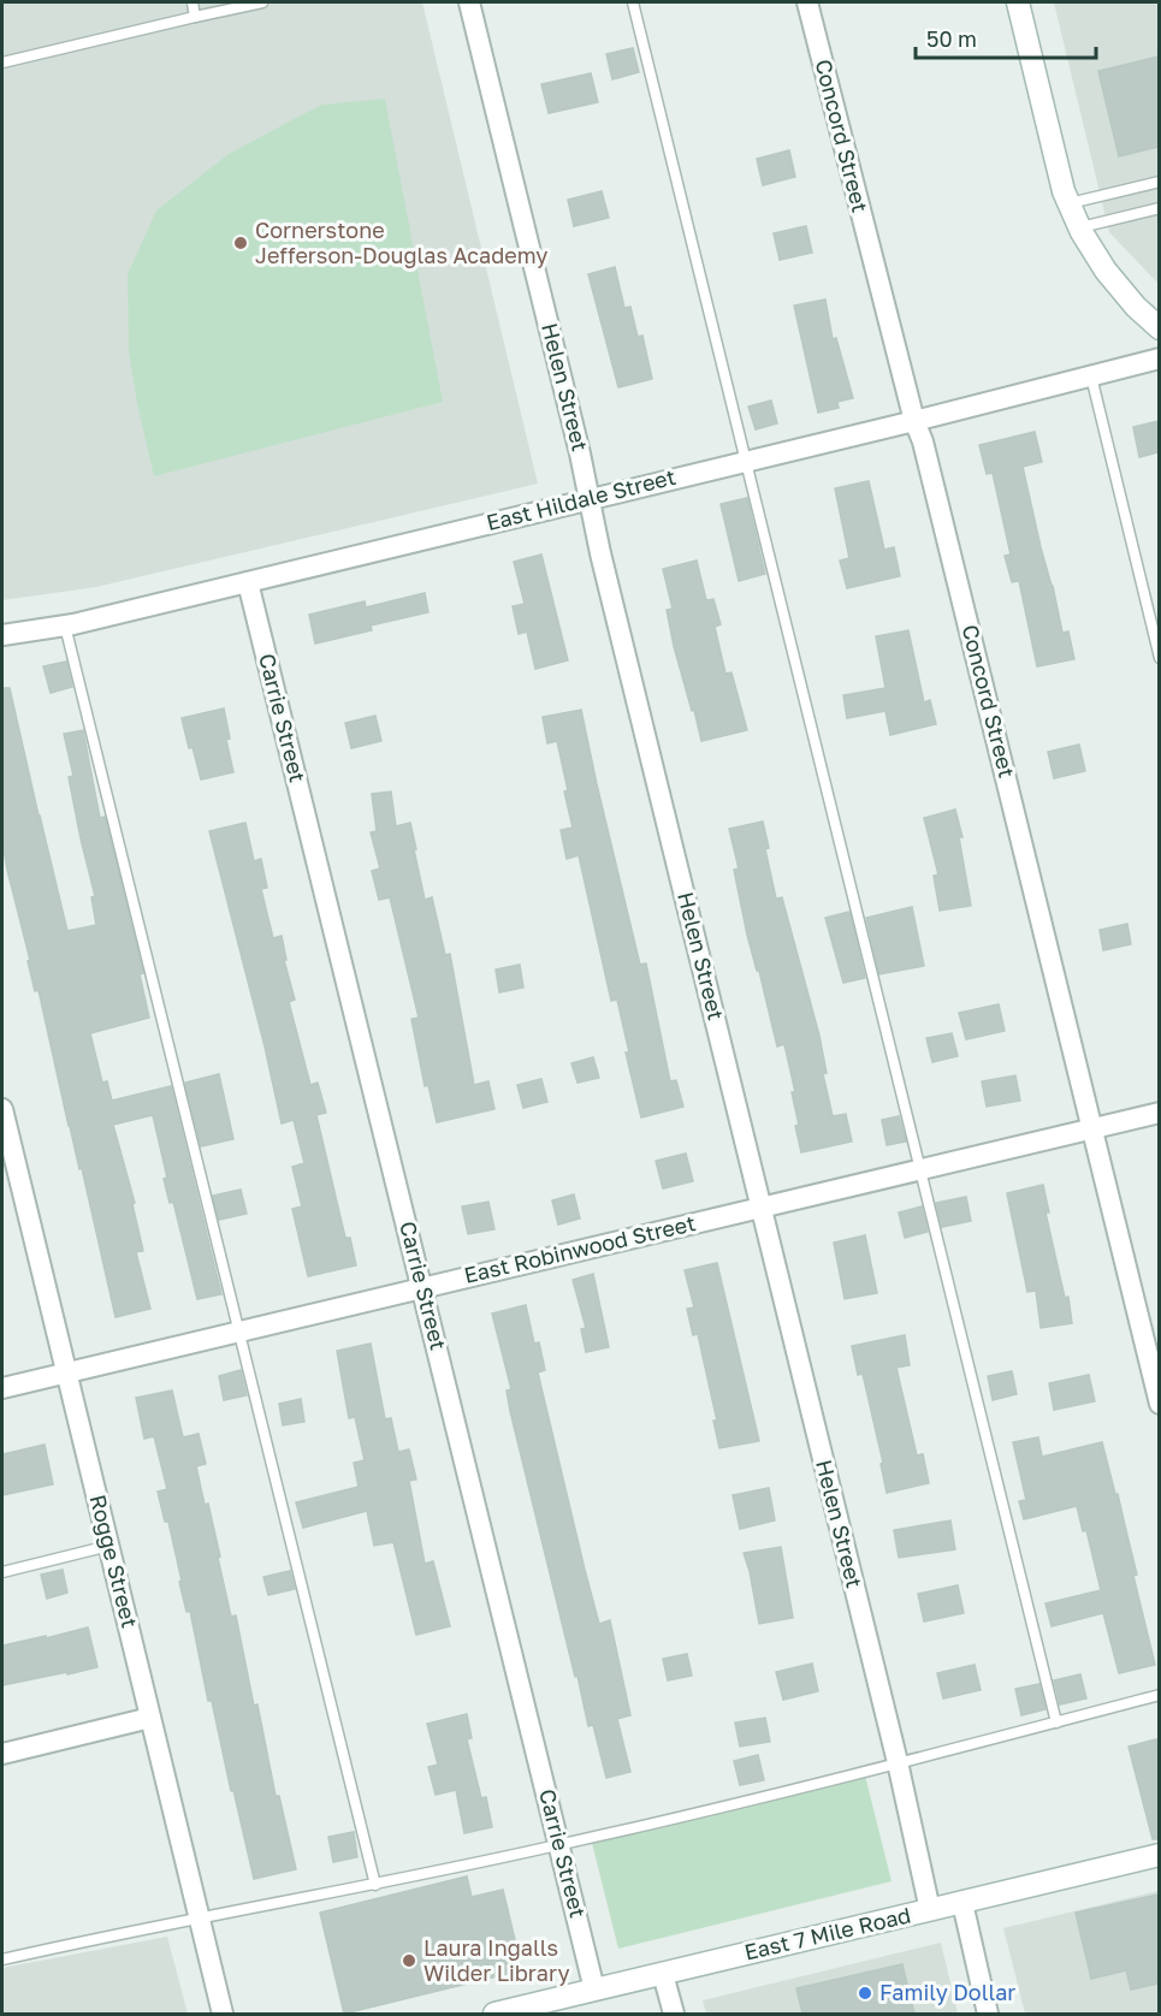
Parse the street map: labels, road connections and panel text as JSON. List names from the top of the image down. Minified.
{"streets":{"street":["Concord Street","Helen Street","East Hildale Street","Carrie Street","East Robinwood Street","Rogge Street","East 7 Mile Road"]},"crossings":[["Concord Street","East Hildale Street"],["Concord Street","East Robinwood Street"],["Helen Street","East Hildale Street"],["Helen Street","East Robinwood Street"],["Helen Street","East 7 Mile Road"],["East Hildale Street","Carrie Street"],["Carrie Street","East Robinwood Street"],["Carrie Street","East 7 Mile Road"],["East Robinwood Street","Rogge Street"]],"places":["Cornerstone Jefferson-Douglas Academy","Laura Ingalls Wilder Library","Family Dollar"],"scale_bar":"50 m"}
